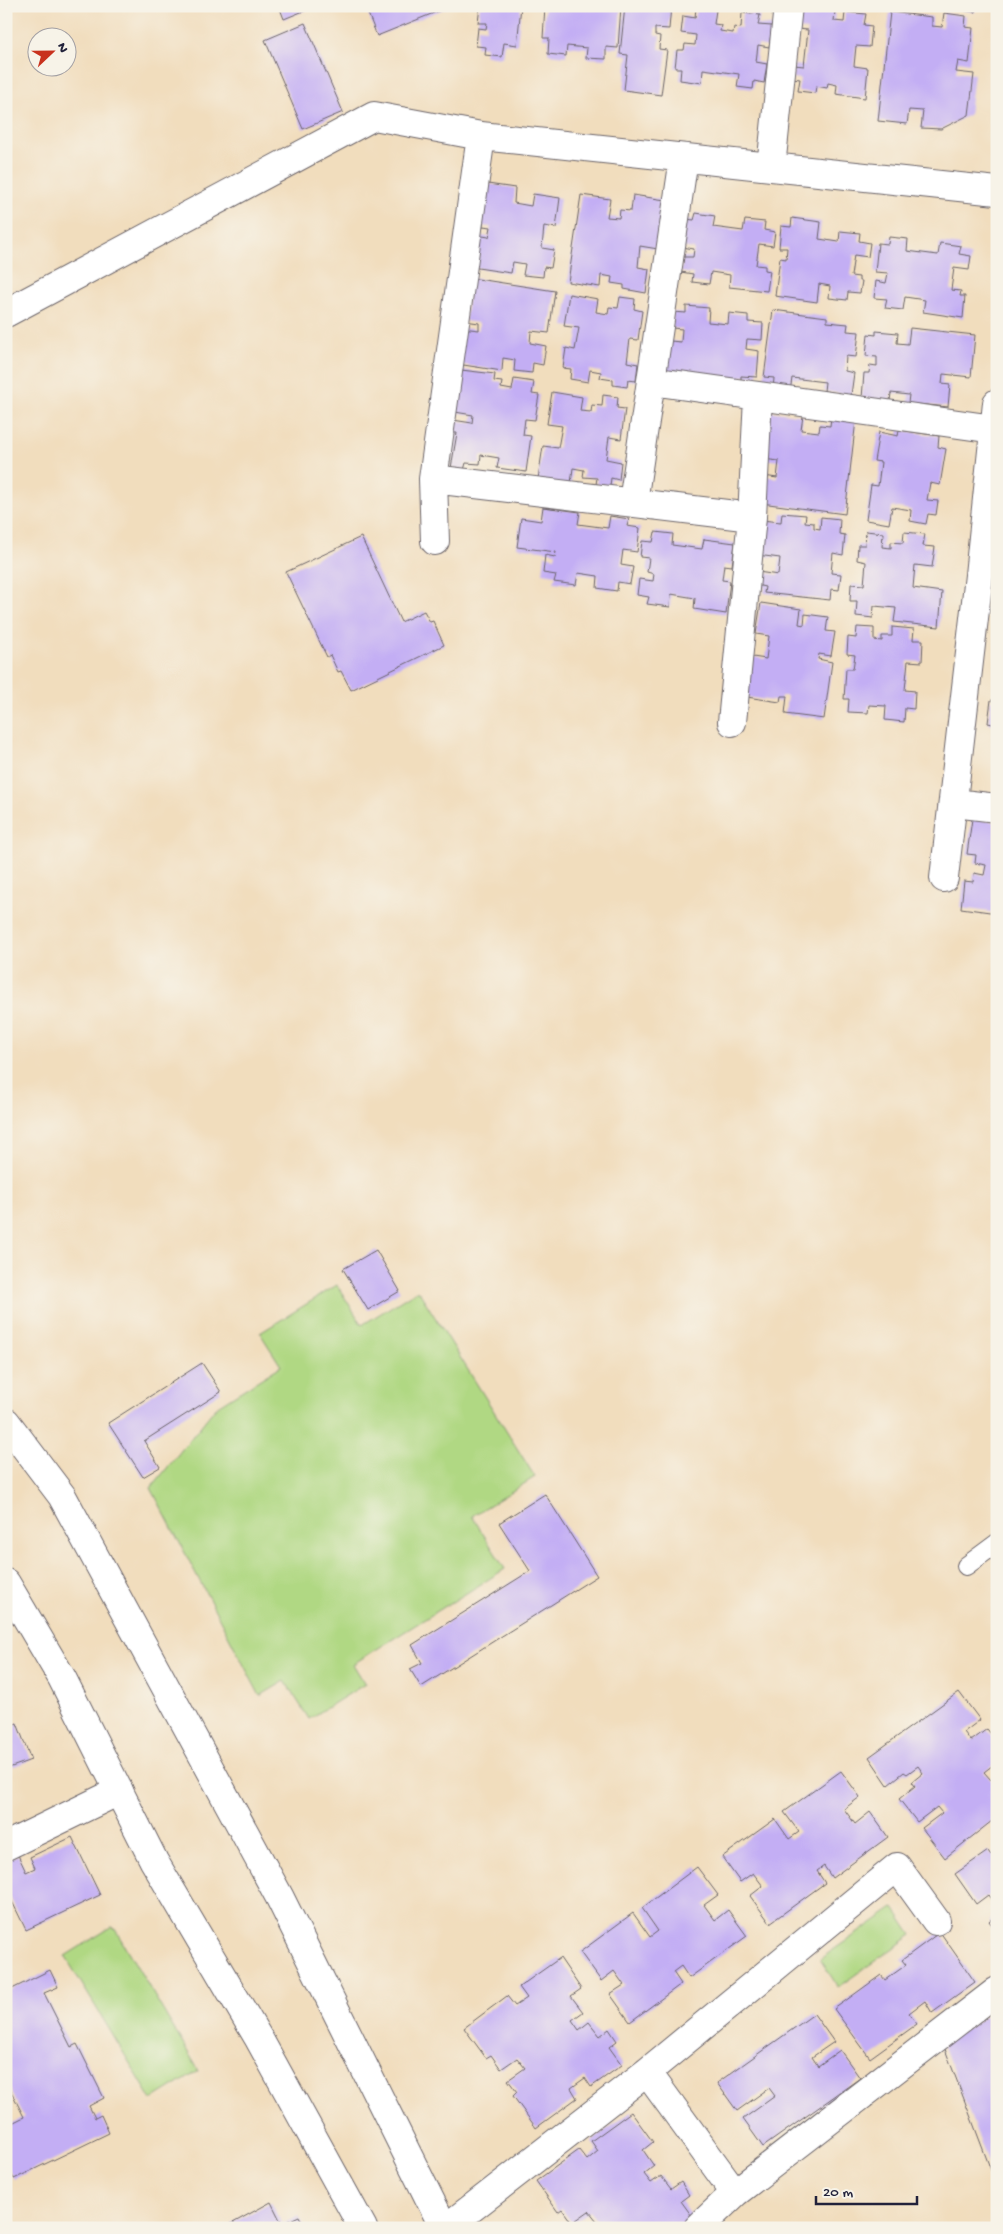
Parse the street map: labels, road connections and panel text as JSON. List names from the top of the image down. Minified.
{"scale_bar":"20 m","north":"right"}
